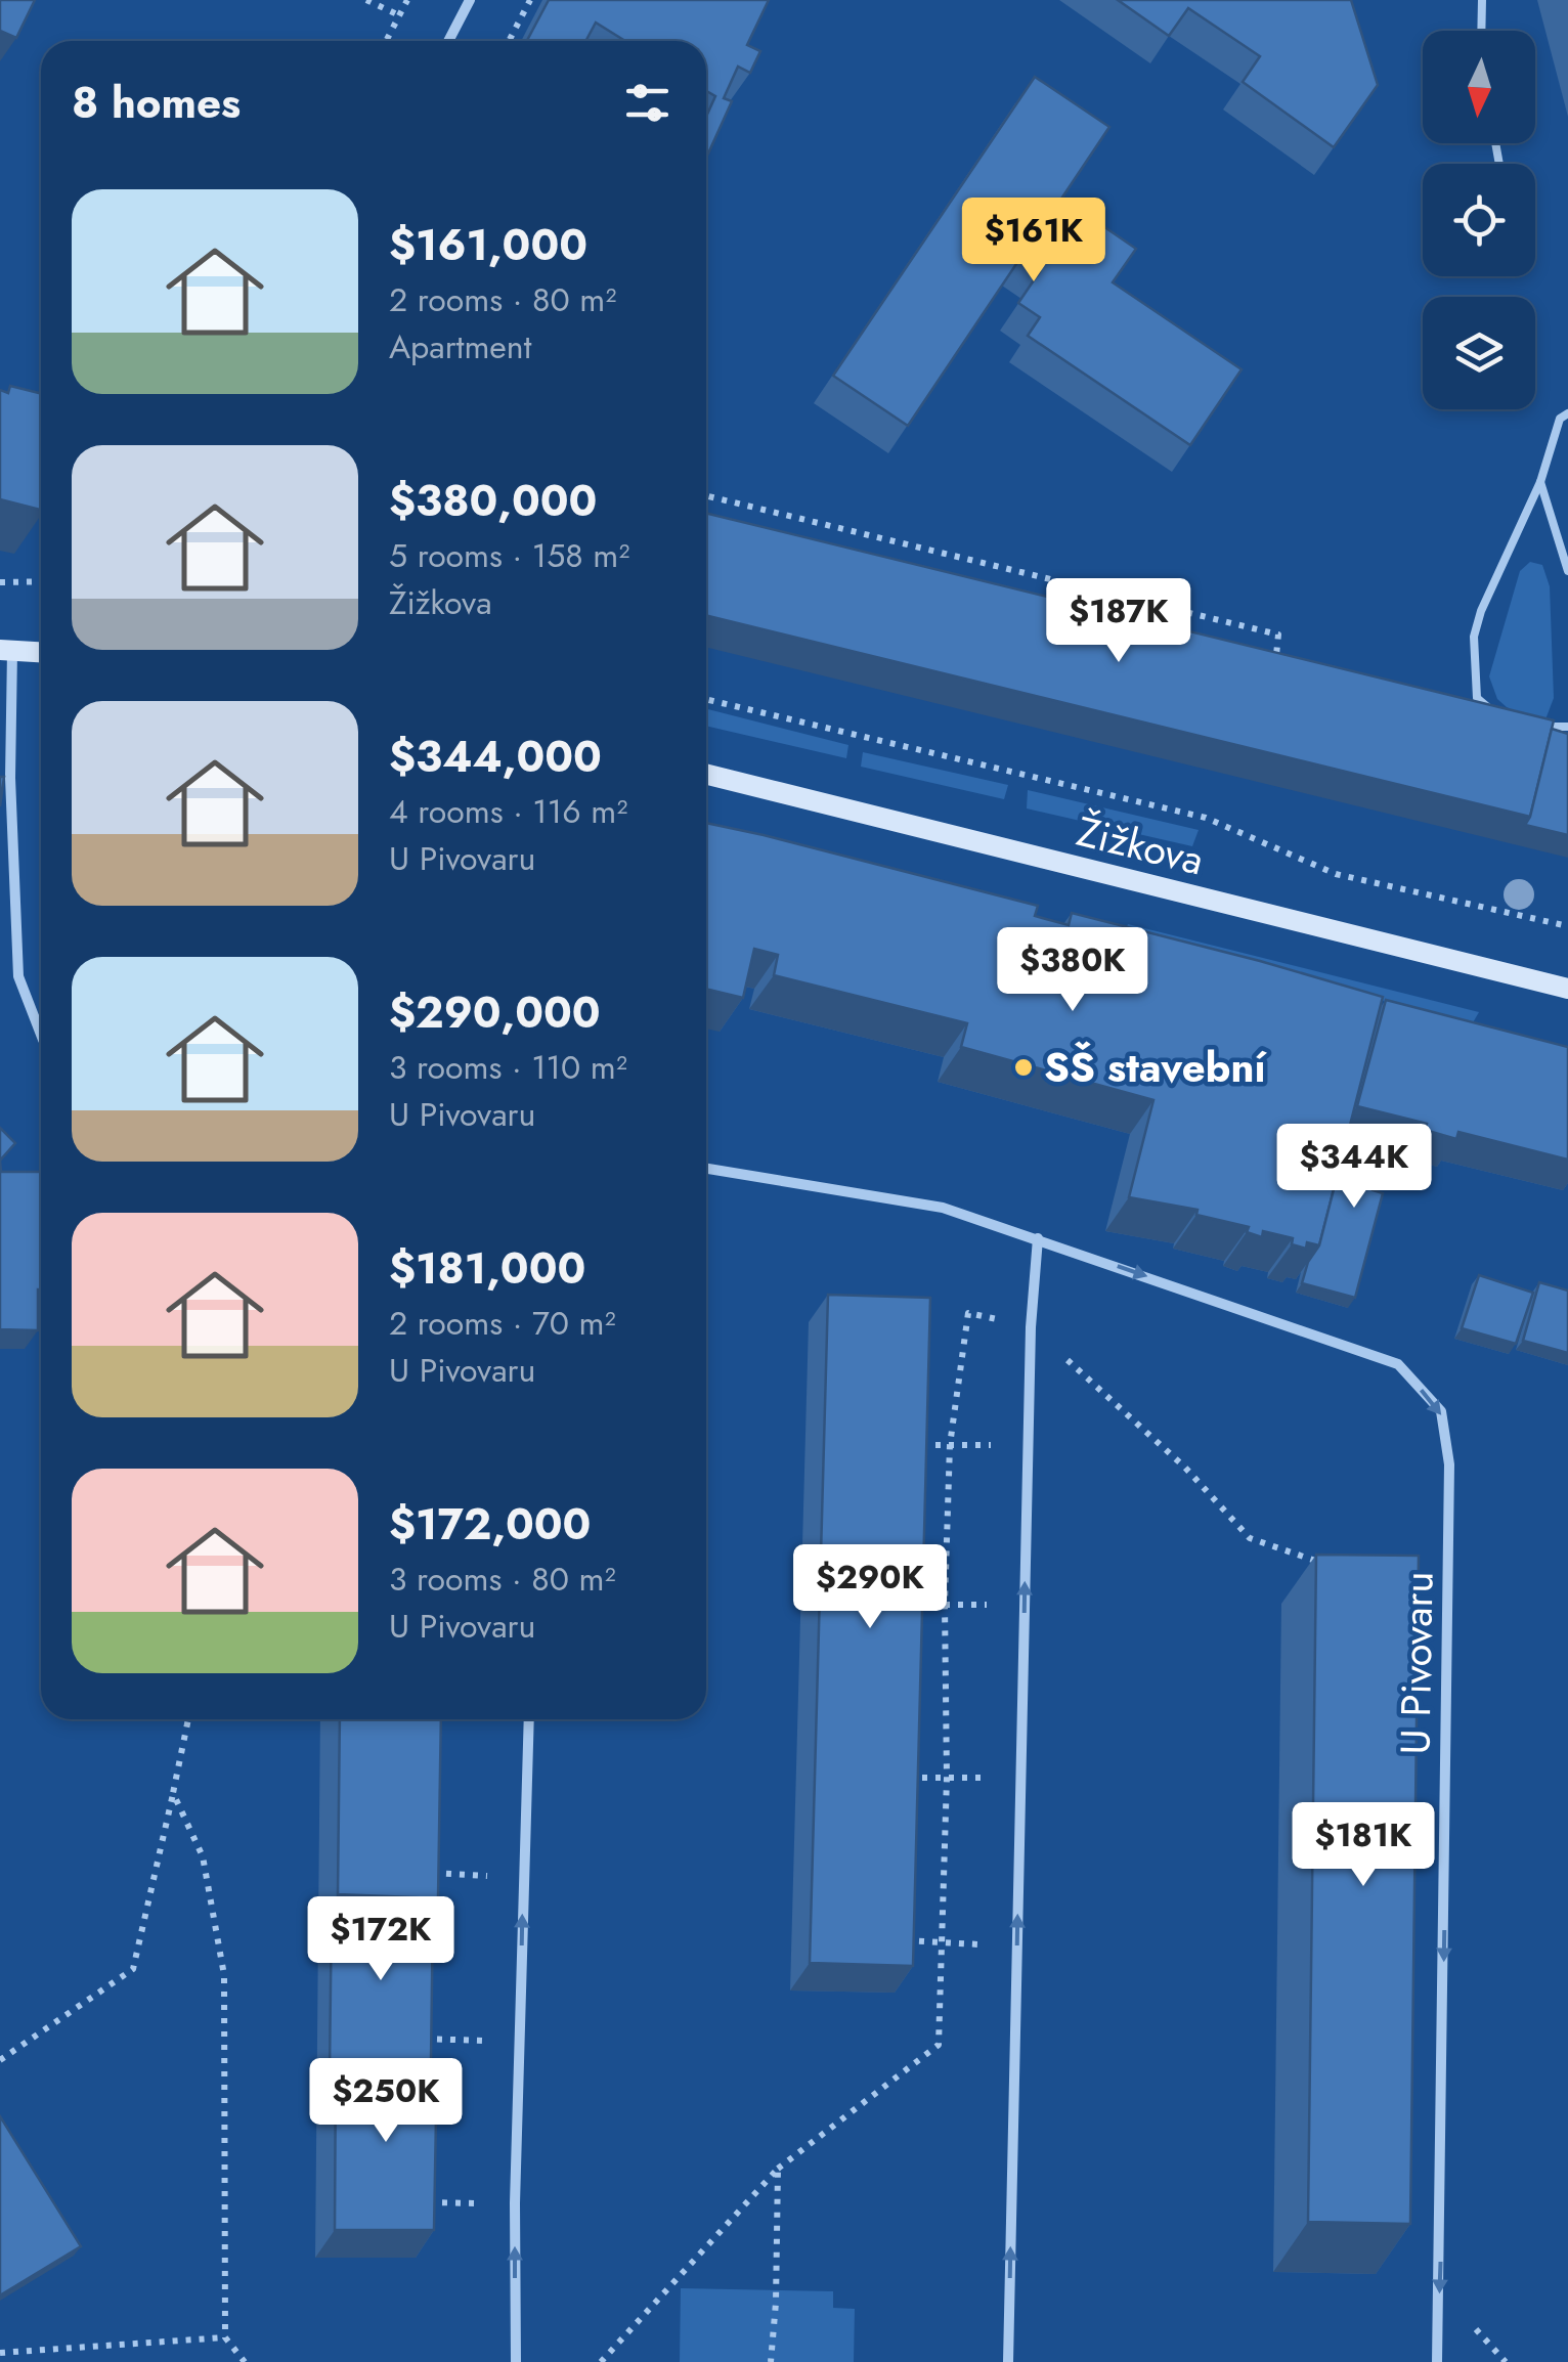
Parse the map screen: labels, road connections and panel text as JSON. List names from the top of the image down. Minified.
{"streets":{"main road":["Žižkova"],"street":["U Pivovaru"]},"one_way":["U Pivovaru"],"places":["SŠ stavební"],"north":"bottom","page":{"heading":"8 homes","list":[{"name":"$161,000","note":"2 rooms · 80 m² · Apartment"},{"name":"$380,000","note":"5 rooms · 158 m² · Žižkova"},{"name":"$344,000","note":"4 rooms · 116 m² · U Pivovaru"},{"name":"$290,000","note":"3 rooms · 110 m² · U Pivovaru"},{"name":"$181,000","note":"2 rooms · 70 m² · U Pivovaru"},{"name":"$172,000","note":"3 rooms · 80 m² · U Pivovaru"}],"price":["$161K","$187K","$380K","$344K","$290K","$181K","$172K","$250K"]}}
